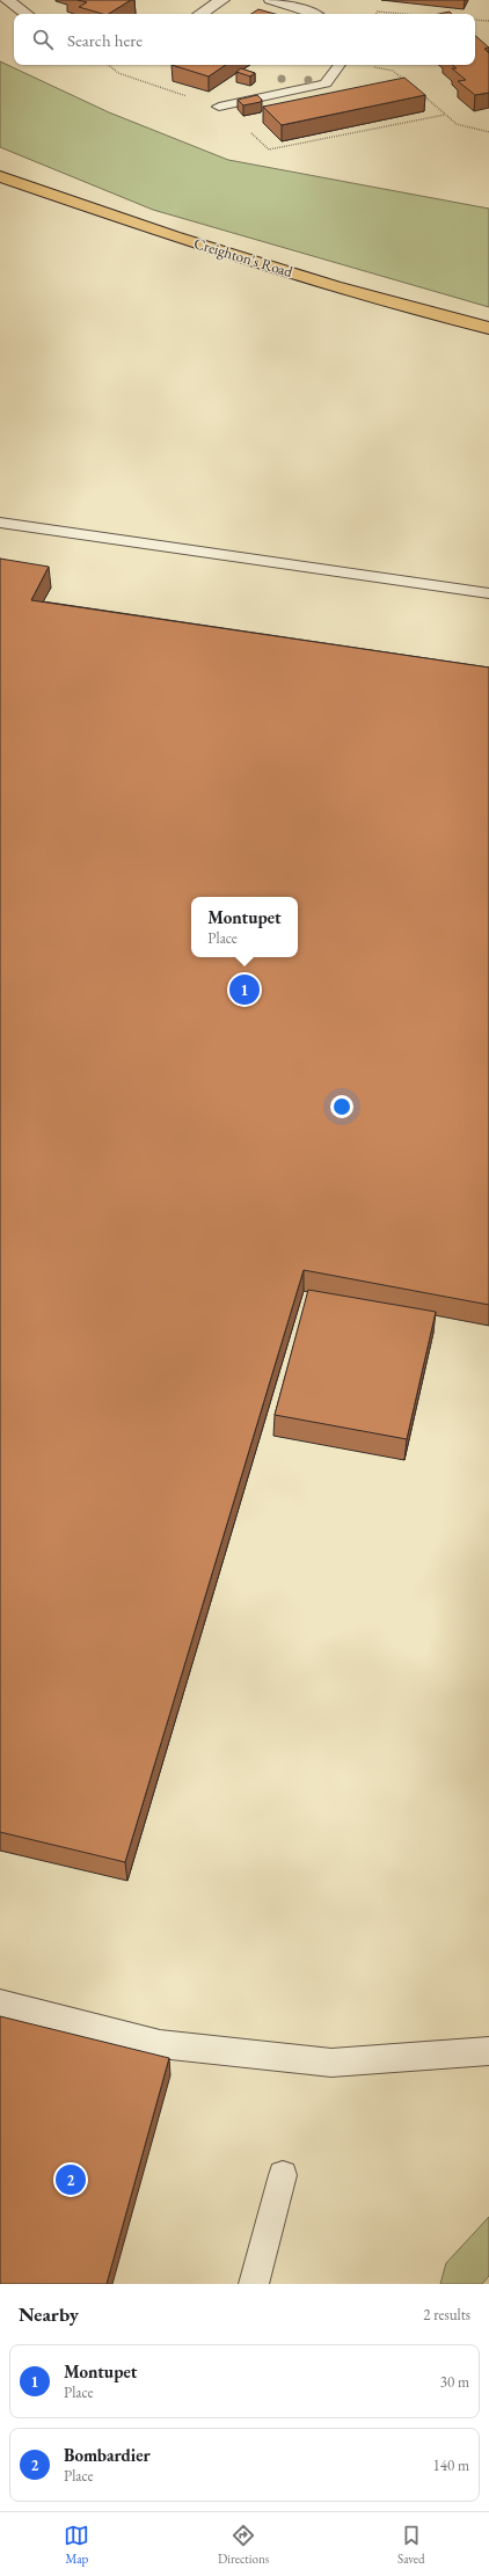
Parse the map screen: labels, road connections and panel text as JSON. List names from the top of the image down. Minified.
{"streets":{"highway":["Creighton's Road"]},"page":{"search":"Search here","popup":["Montupet","Place"],"pins":["1","2"],"heading":["Nearby","2 results"],"list":[{"mark":"1","name":"Montupet","note":"Place","value":"30 m"},{"mark":"2","name":"Bombardier","note":"Place","value":"140 m"}],"nav":["Map","Directions","Saved"]}}
